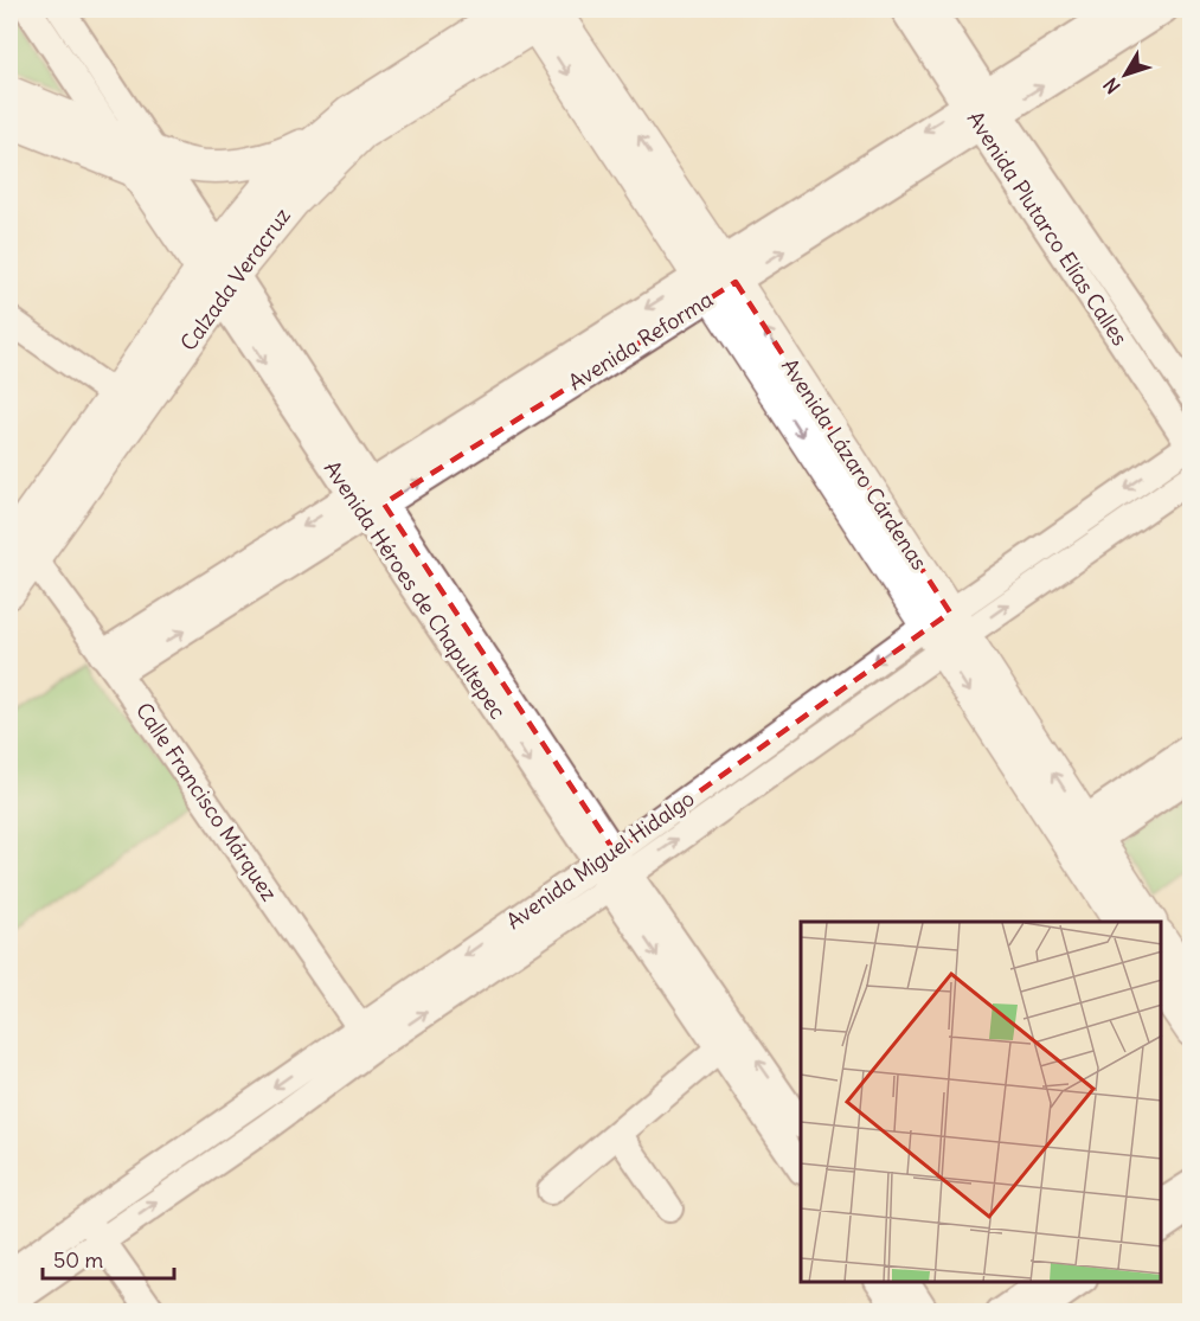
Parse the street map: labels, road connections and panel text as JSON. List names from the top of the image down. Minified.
{"streets":{"main road":["Calzada Veracruz","Avenida Lázaro Cárdenas","Avenida Héroes de Chapultepec"],"street":["Avenida Plutarco Elías Calles","Avenida Reforma","Calle Francisco Márquez","Avenida Miguel Hidalgo"]},"crossings":[["Avenida Plutarco Elías Calles","Avenida Reforma"],["Avenida Plutarco Elías Calles","Avenida Miguel Hidalgo"],["Calzada Veracruz","Avenida Lázaro Cárdenas"],["Calzada Veracruz","Avenida Héroes de Chapultepec"],["Calzada Veracruz","Calle Francisco Márquez"],["Avenida Reforma","Avenida Lázaro Cárdenas"],["Avenida Reforma","Avenida Héroes de Chapultepec"],["Avenida Reforma","Calle Francisco Márquez"],["Avenida Lázaro Cárdenas","Avenida Miguel Hidalgo"],["Avenida Héroes de Chapultepec","Avenida Miguel Hidalgo"],["Calle Francisco Márquez","Avenida Miguel Hidalgo"]],"scale_bar":"50 m","north":"bottom left"}
